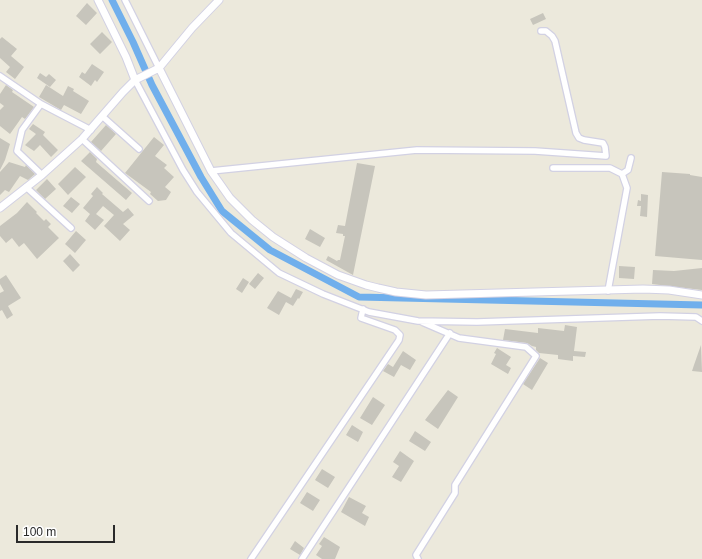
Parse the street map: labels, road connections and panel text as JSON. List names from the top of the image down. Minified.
{"scale_bar":"100 m"}
